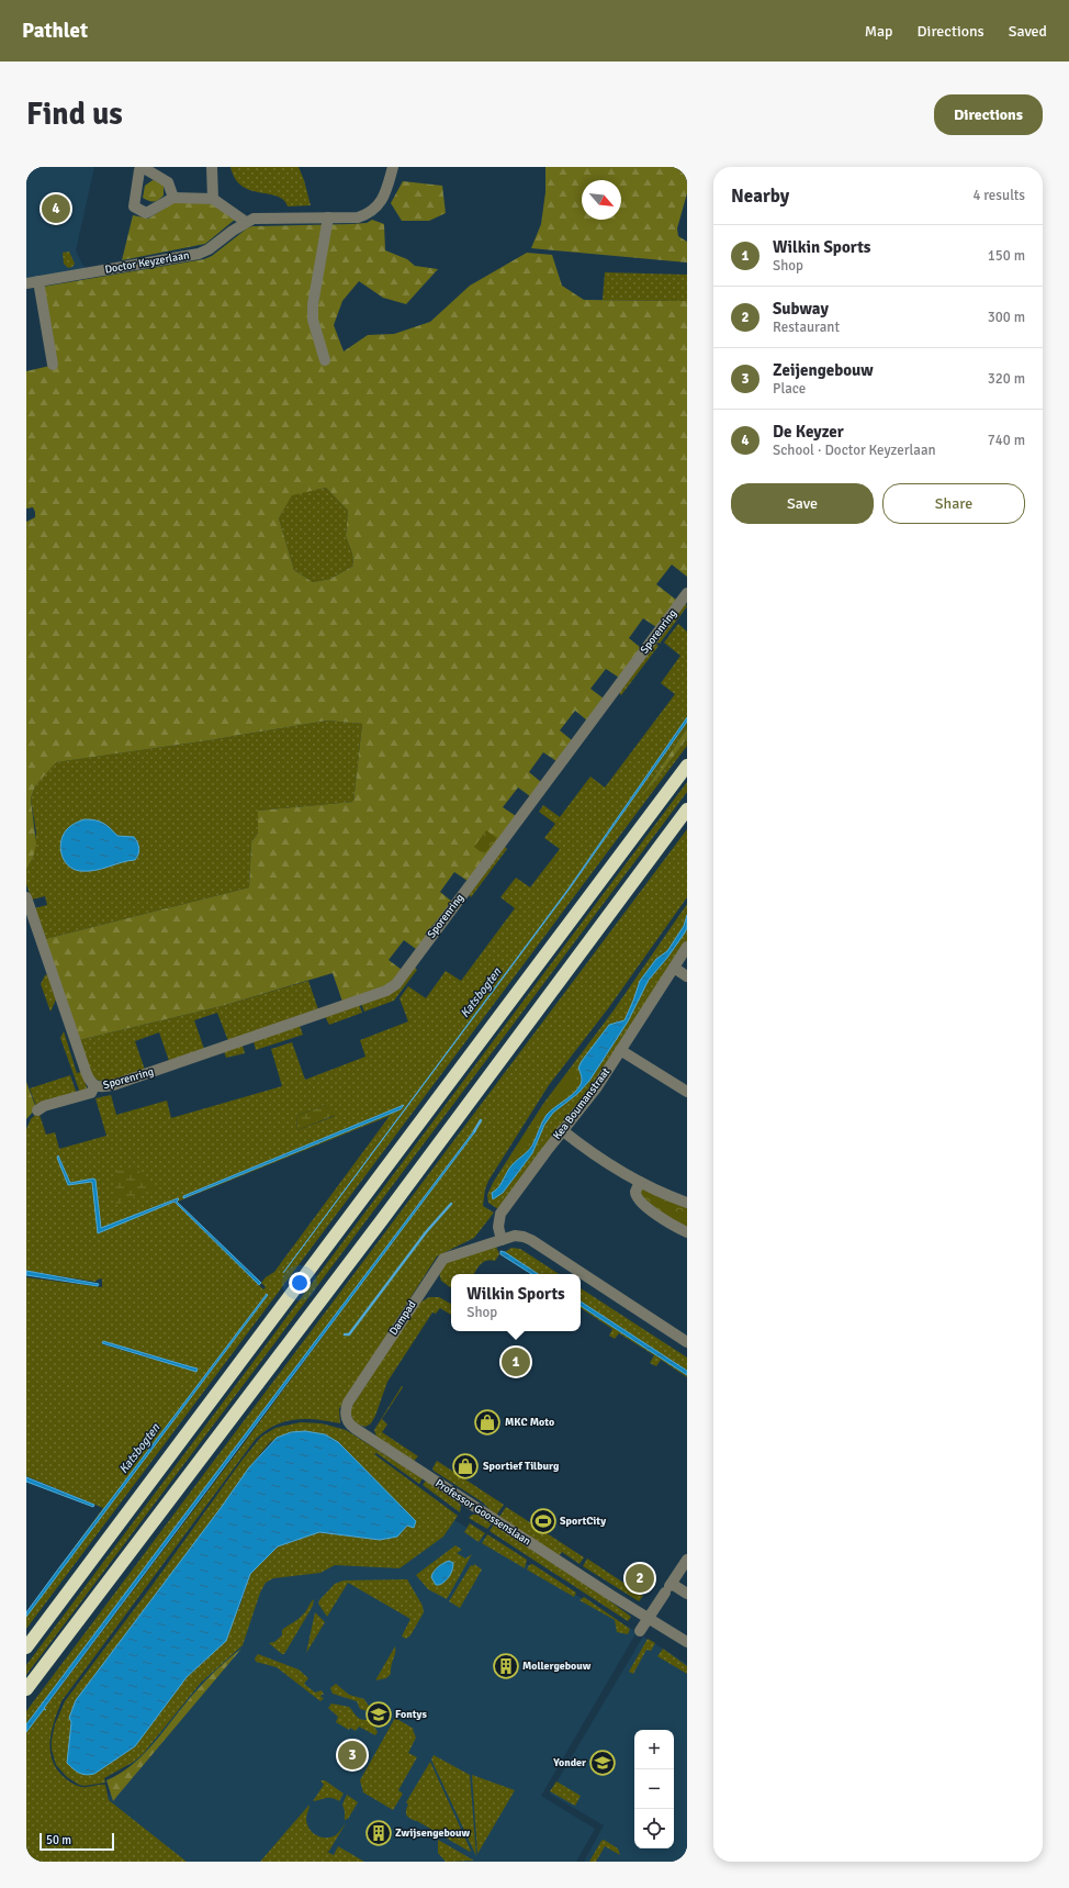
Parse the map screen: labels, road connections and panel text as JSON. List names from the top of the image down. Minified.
{"streets":{"street":["Doctor Keyzerlaan","Sporenring","Kea Boumanstraat","Dampad","Professor Goossenslaan"]},"crossings":[["Kea Boumanstraat","Dampad"],["Dampad","Professor Goossenslaan"]],"water":["Katsbogten"],"places":{"shop":["MKC Moto","Sportief Tilburg"],"sports":["SportCity"],"building":["Mollergebouw","Zwijsengebouw"],"school or university":["Fontys","Yonder"]},"scale_bar":"50 m","north":"bottom right","page":{"header":"Pathlet","nav":["Map","Directions","Saved"],"buttons":["Directions",["Save","Share"]],"title":"Find us","heading":["Nearby","4 results"],"pins":["4","1","2","3"],"list":[{"mark":"1","name":"Wilkin Sports","note":"Shop","value":"150 m"},{"mark":"2","name":"Subway","note":"Restaurant","value":"300 m"},{"mark":"3","name":"Zeijengebouw","note":"Place","value":"320 m"},{"mark":"4","name":"De Keyzer","note":"School · Doctor Keyzerlaan","value":"740 m"}],"popup":["Wilkin Sports","Shop"],"map_buttons":["+","−"],"scale":"50 m"}}
